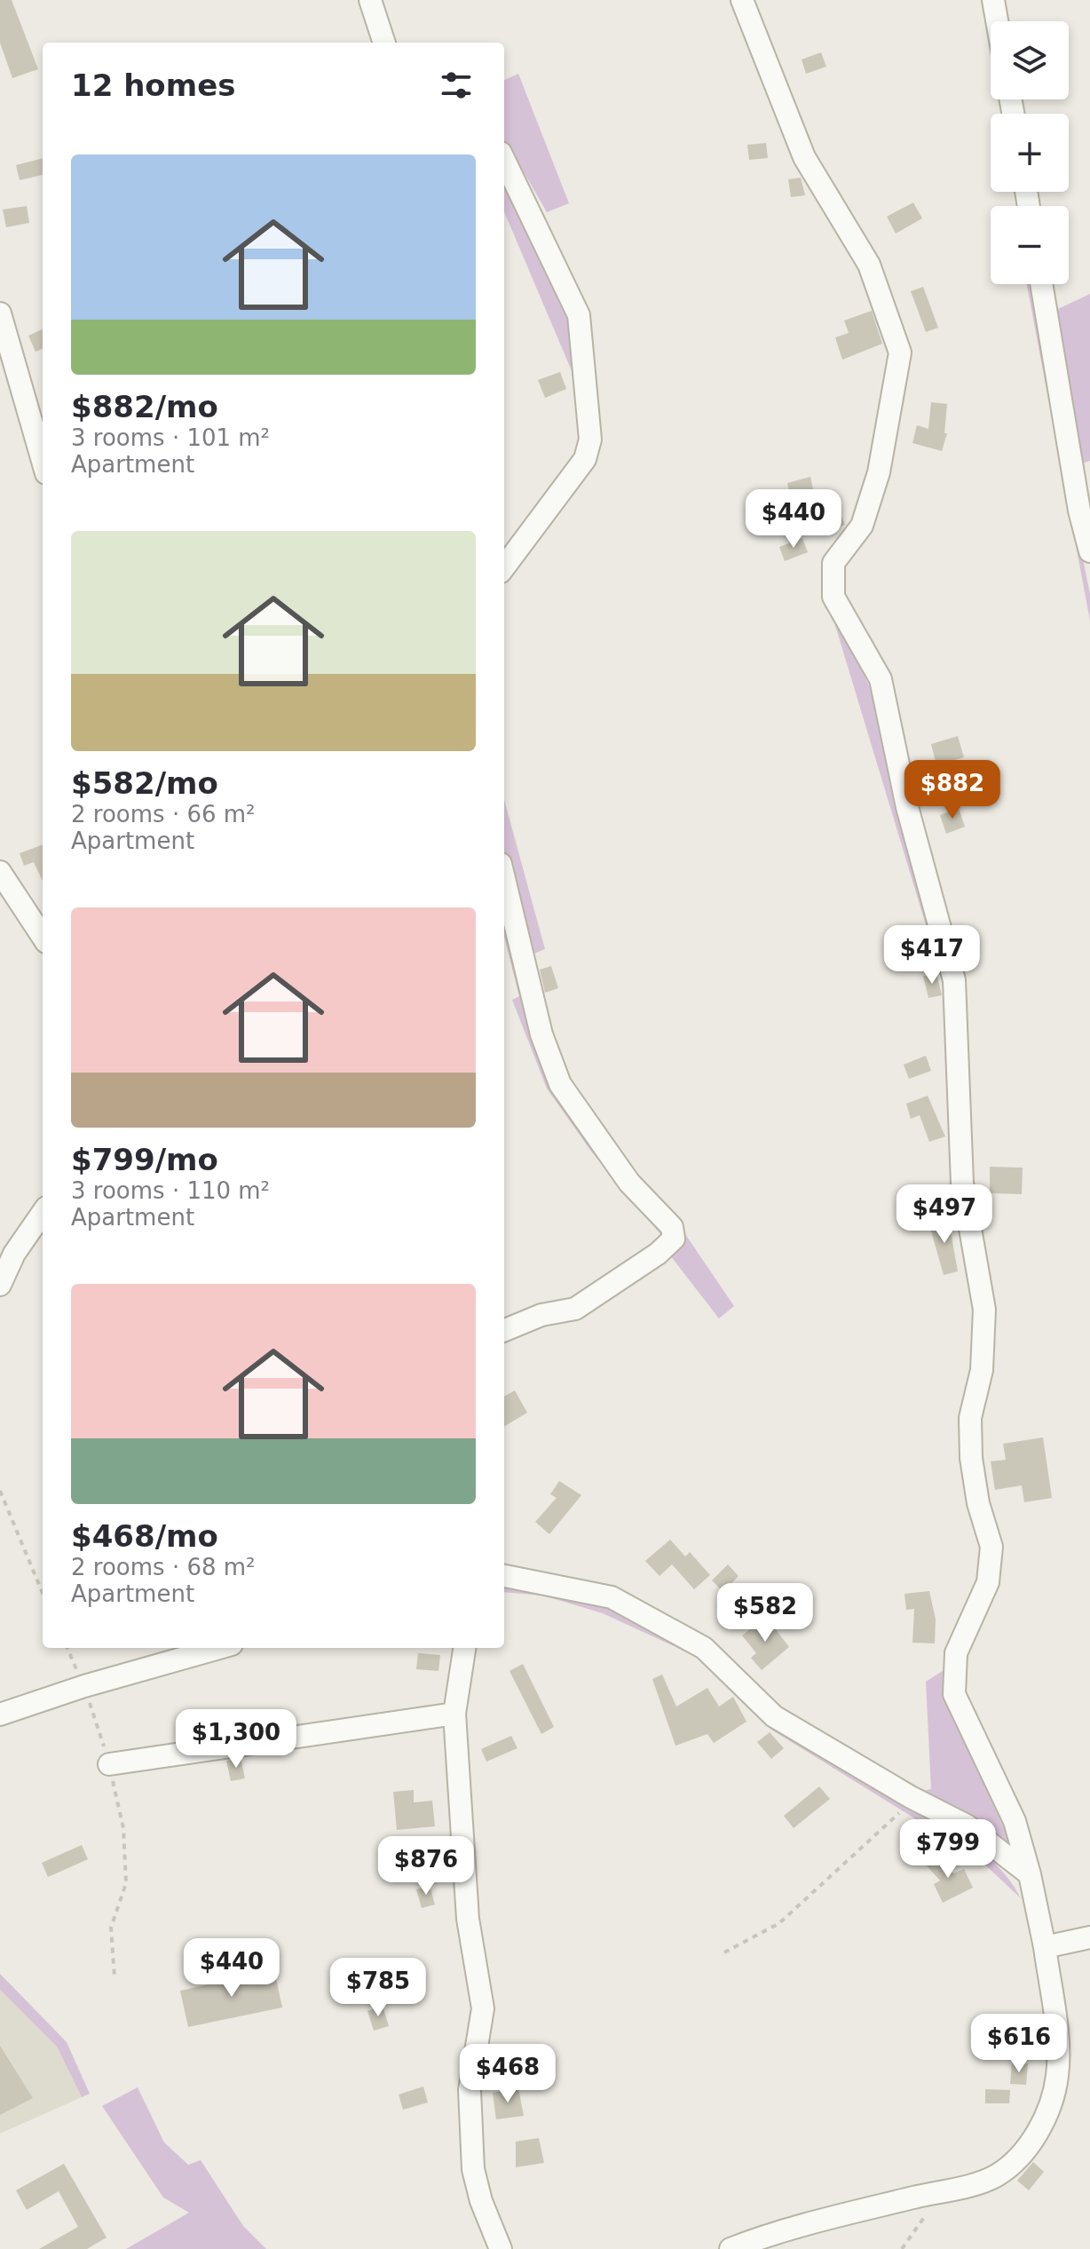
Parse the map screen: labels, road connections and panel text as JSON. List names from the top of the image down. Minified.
{"page":{"map_buttons":["+","−"],"heading":"12 homes","list":[{"name":"$882/mo","note":"3 rooms · 101 m² · Apartment"},{"name":"$582/mo","note":"2 rooms · 66 m² · Apartment"},{"name":"$799/mo","note":"3 rooms · 110 m² · Apartment"},{"name":"$468/mo","note":"2 rooms · 68 m² · Apartment"}],"price":["$440","$882","$417","$497","$582","$1,300","$799","$876","$440","$785","$616","$468"]}}
